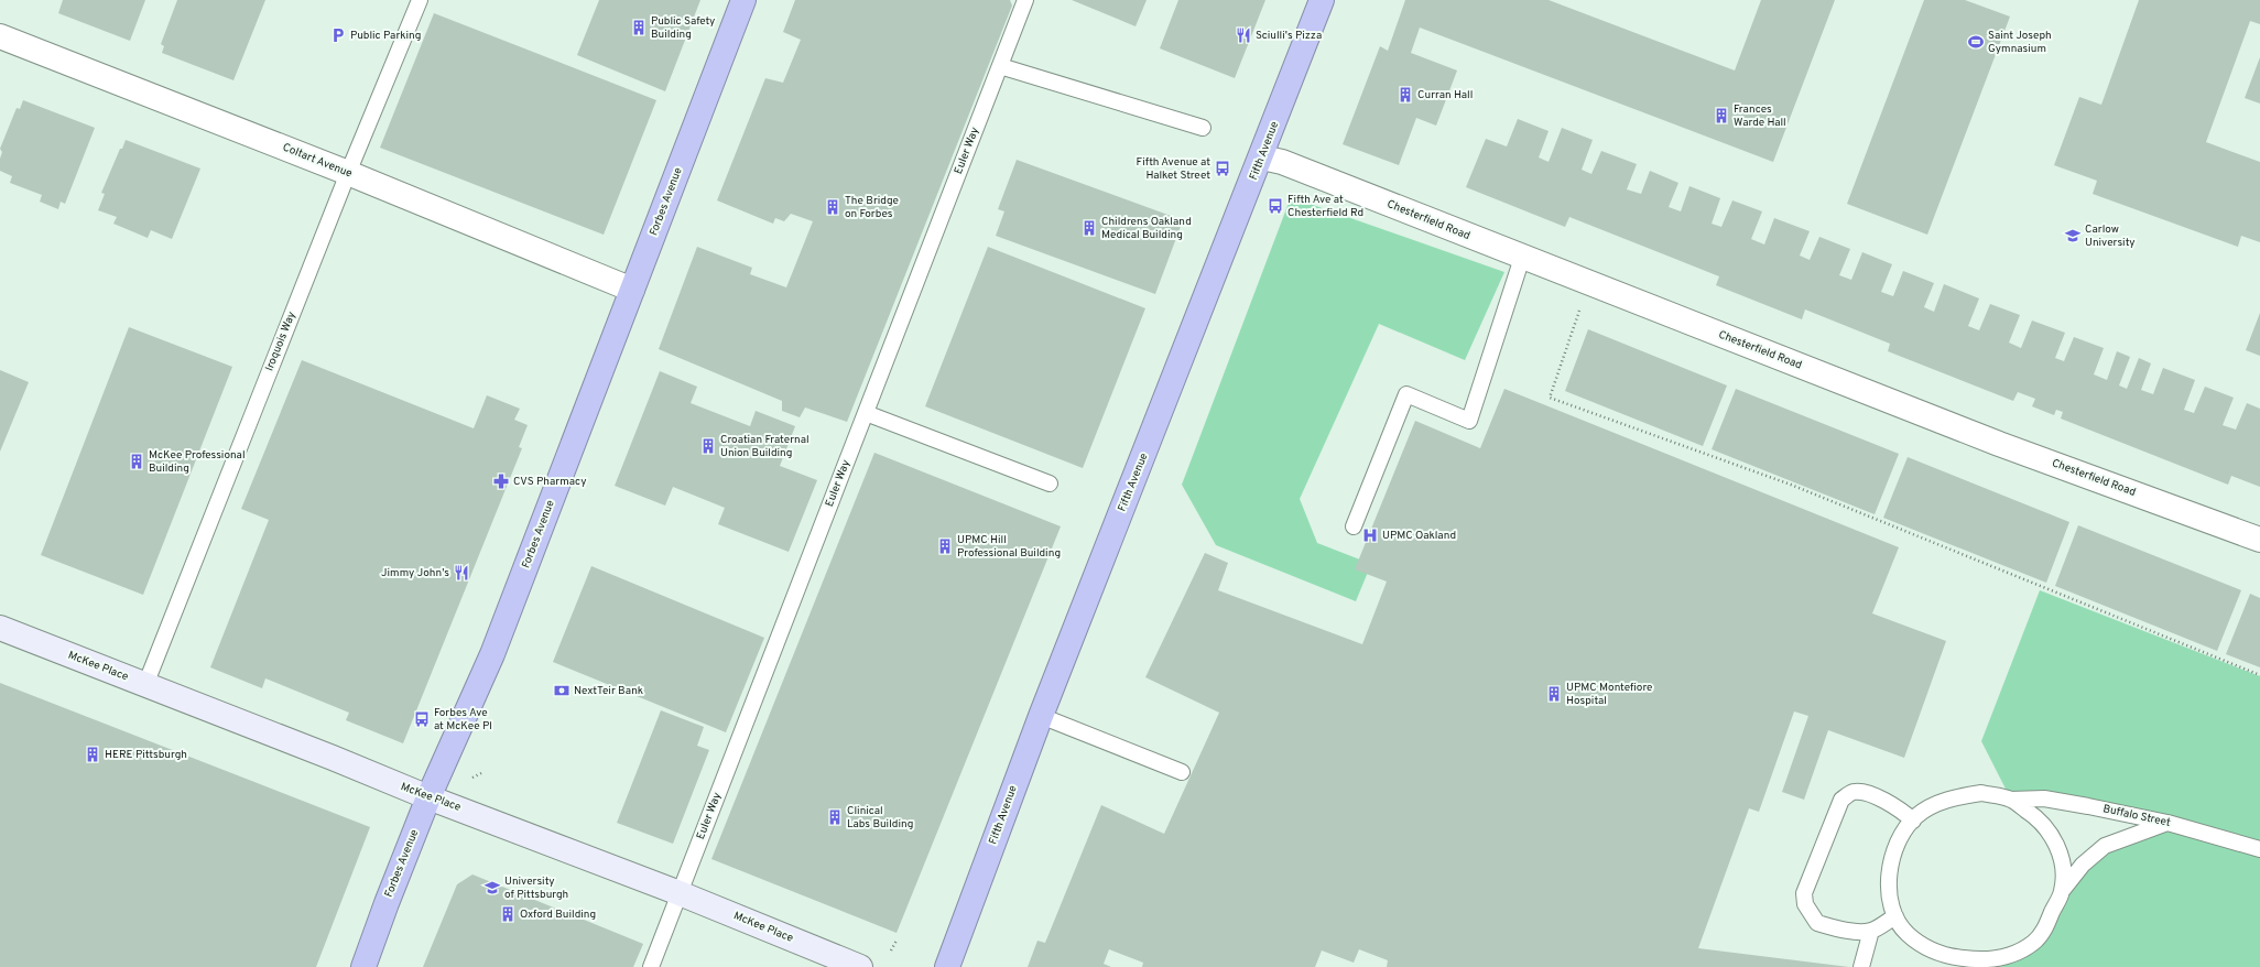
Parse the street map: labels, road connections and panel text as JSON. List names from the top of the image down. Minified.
{"streets":{"highway":["Fifth Avenue","Forbes Avenue"],"street":["Coltart Avenue","Chesterfield Road","McKee Place"],"lane":["Euler Way","Iroquois Way","Buffalo Street"]},"crossings":[["Euler Way","McKee Place"],["Fifth Avenue","Chesterfield Road"],["Coltart Avenue","Forbes Avenue"],["Coltart Avenue","Iroquois Way"],["Forbes Avenue","McKee Place"],["Iroquois Way","McKee Place"]],"places":{"building":["Public Safety Building","Curran Hall","Frances Warde Hall","The Bridge on Forbes","Childrens Oakland Medical Building","Croatian Fraternal Union Building","McKee Professional Building","UPMC Hill Professional Building","UPMC Montefiore Hospital","HERE Pittsburgh","Clinical Labs Building","Oxford Building"],"parking":["Public Parking"],"restaurant":["Sciulli's Pizza","Jimmy John's"],"sports":["Saint Joseph Gymnasium"],"bus stop":["Fifth Avenue at Halket Street","Fifth Ave at Chesterfield Rd","Forbes Ave at McKee Pl"],"school or university":["Carlow University","University of Pittsburgh"],"pharmacy":["CVS Pharmacy"],"hospital":["UPMC Oakland"],"bank":["NextTeir Bank"]}}
